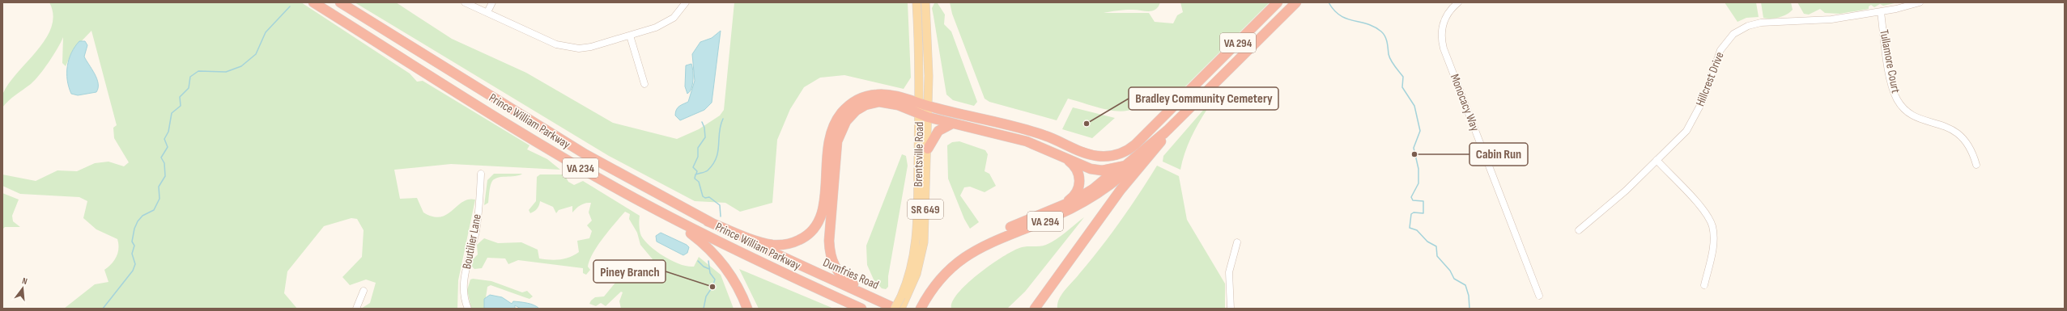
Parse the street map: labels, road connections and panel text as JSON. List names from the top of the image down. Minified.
{"streets":{"highway":["VA 294","Prince William Parkway","VA 234","Dumfries Road"],"main road":["Brentsville Road","SR 649"],"street":["Tullamore Court","Hillcrest Drive","Monocacy Way","Boutilier Lane"]},"crossings":[["VA 294","Brentsville Road"],["Tullamore Court","Hillcrest Drive"],["Prince William Parkway","Dumfries Road"],["Brentsville Road","Dumfries Road"]],"places":["Bradley Community Cemetery","Cabin Run","Piney Branch"],"north":"top"}
